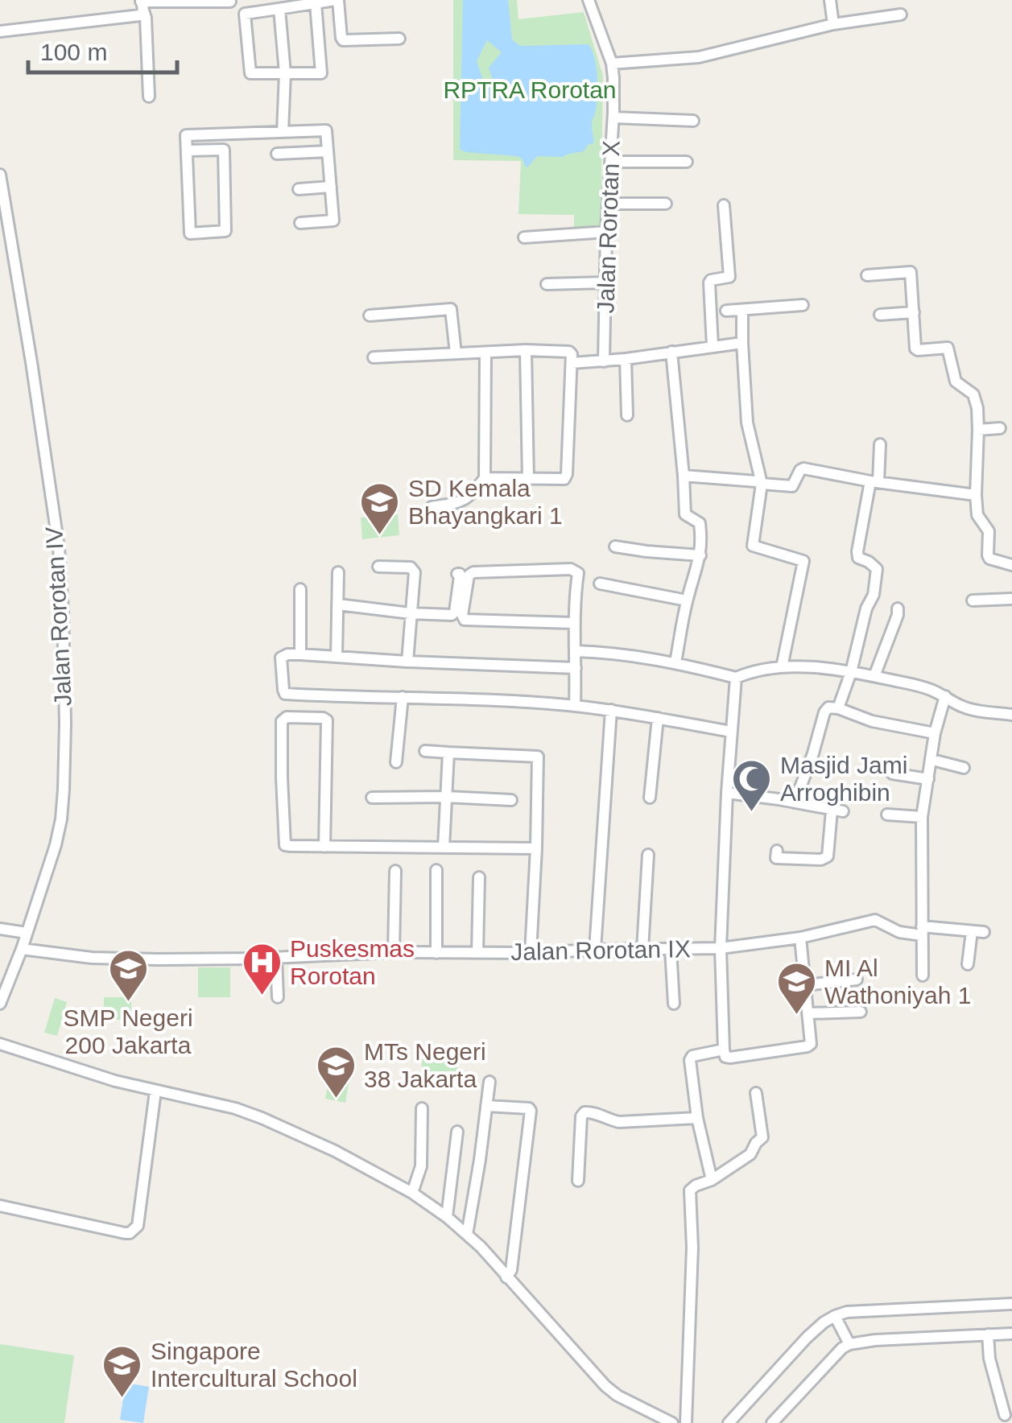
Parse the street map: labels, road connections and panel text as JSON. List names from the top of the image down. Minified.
{"streets":{"street":["Jalan Rorotan X","Jalan Rorotan IV","Jalan Rorotan IX"]},"crossings":[["Jalan Rorotan IV","Jalan Rorotan IX"]],"parks":["RPTRA Rorotan"],"places":{"school or university":["SD Kemala Bhayangkari 1","SMP Negeri 200 Jakarta","MI Al Wathoniyah 1","MTs Negeri 38 Jakarta","Singapore Intercultural School"],"mosque":["Masjid Jami Arroghibin"],"hospital":["Puskesmas Rorotan"]},"scale_bar":"100 m"}
